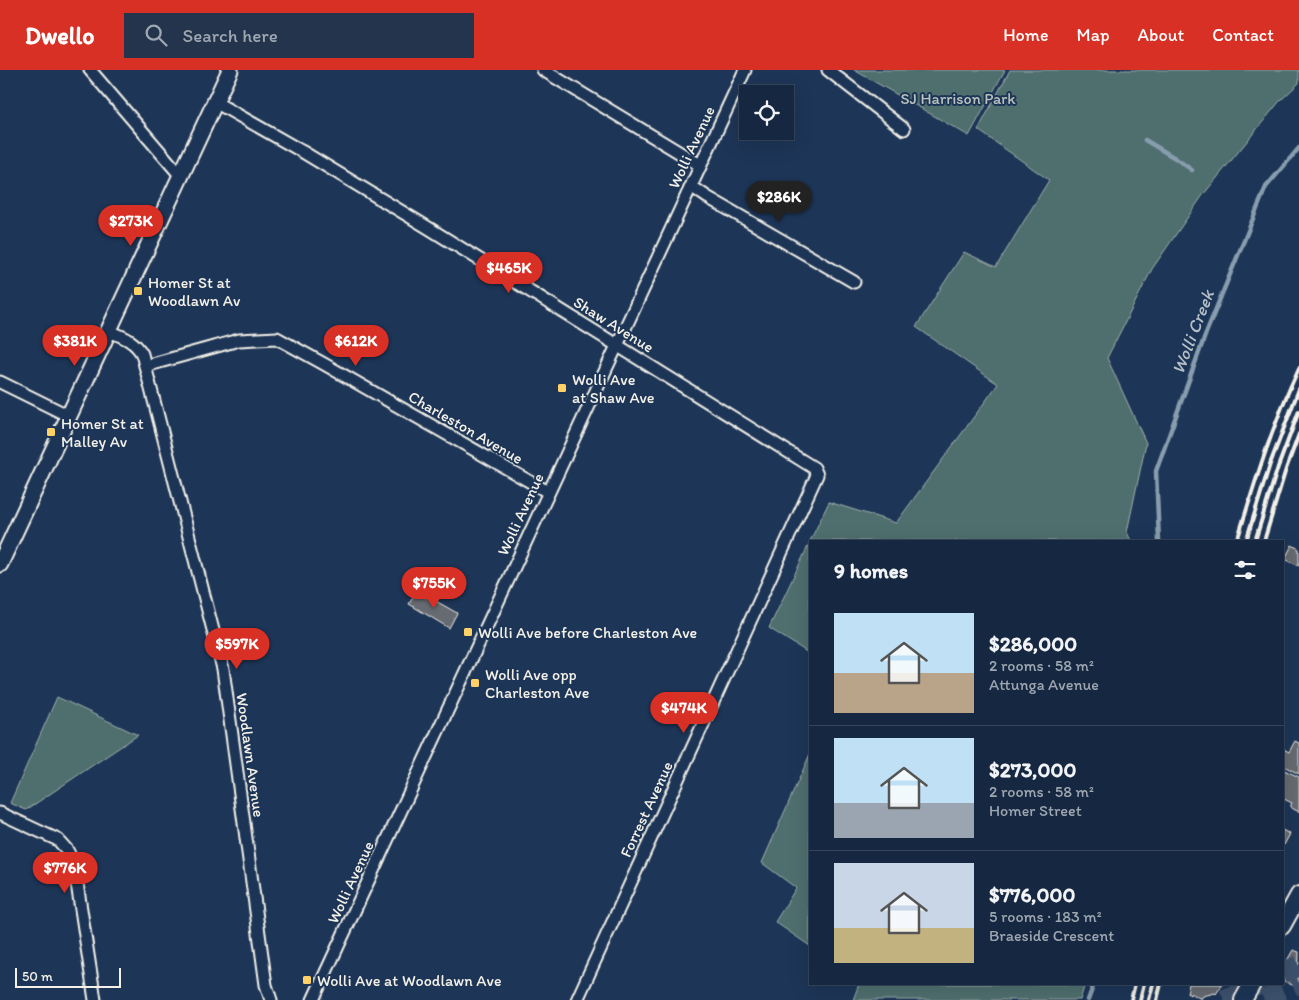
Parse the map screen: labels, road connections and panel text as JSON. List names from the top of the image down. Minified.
{"streets":{"street":["Wolli Avenue","Shaw Avenue","Charleston Avenue","Woodlawn Avenue","Forrest Avenue"]},"crossings":[["Wolli Avenue","Shaw Avenue"],["Wolli Avenue","Charleston Avenue"],["Shaw Avenue","Forrest Avenue"],["Charleston Avenue","Woodlawn Avenue"]],"water":["Wolli Creek"],"parks":["SJ Harrison Park"],"places":{"transit":["Homer St at Woodlawn Av","Wolli Ave at Shaw Ave","Homer St at Malley Av","Wolli Ave before Charleston Ave","Wolli Ave opp Charleston Ave","Wolli Ave at Woodlawn Ave"]},"scale_bar":"50 m","page":{"header":"Dwello","search":"Search here","nav":["Home","Map","About","Contact"],"price":["$286K","$273K","$465K","$381K","$612K","$755K","$597K","$474K","$776K"],"heading":"9 homes","list":[{"name":"$286,000","note":"2 rooms · 58 m² · Attunga Avenue"},{"name":"$273,000","note":"2 rooms · 58 m² · Homer Street"},{"name":"$776,000","note":"5 rooms · 183 m² · Braeside Crescent"}],"scale":"50 m"}}
